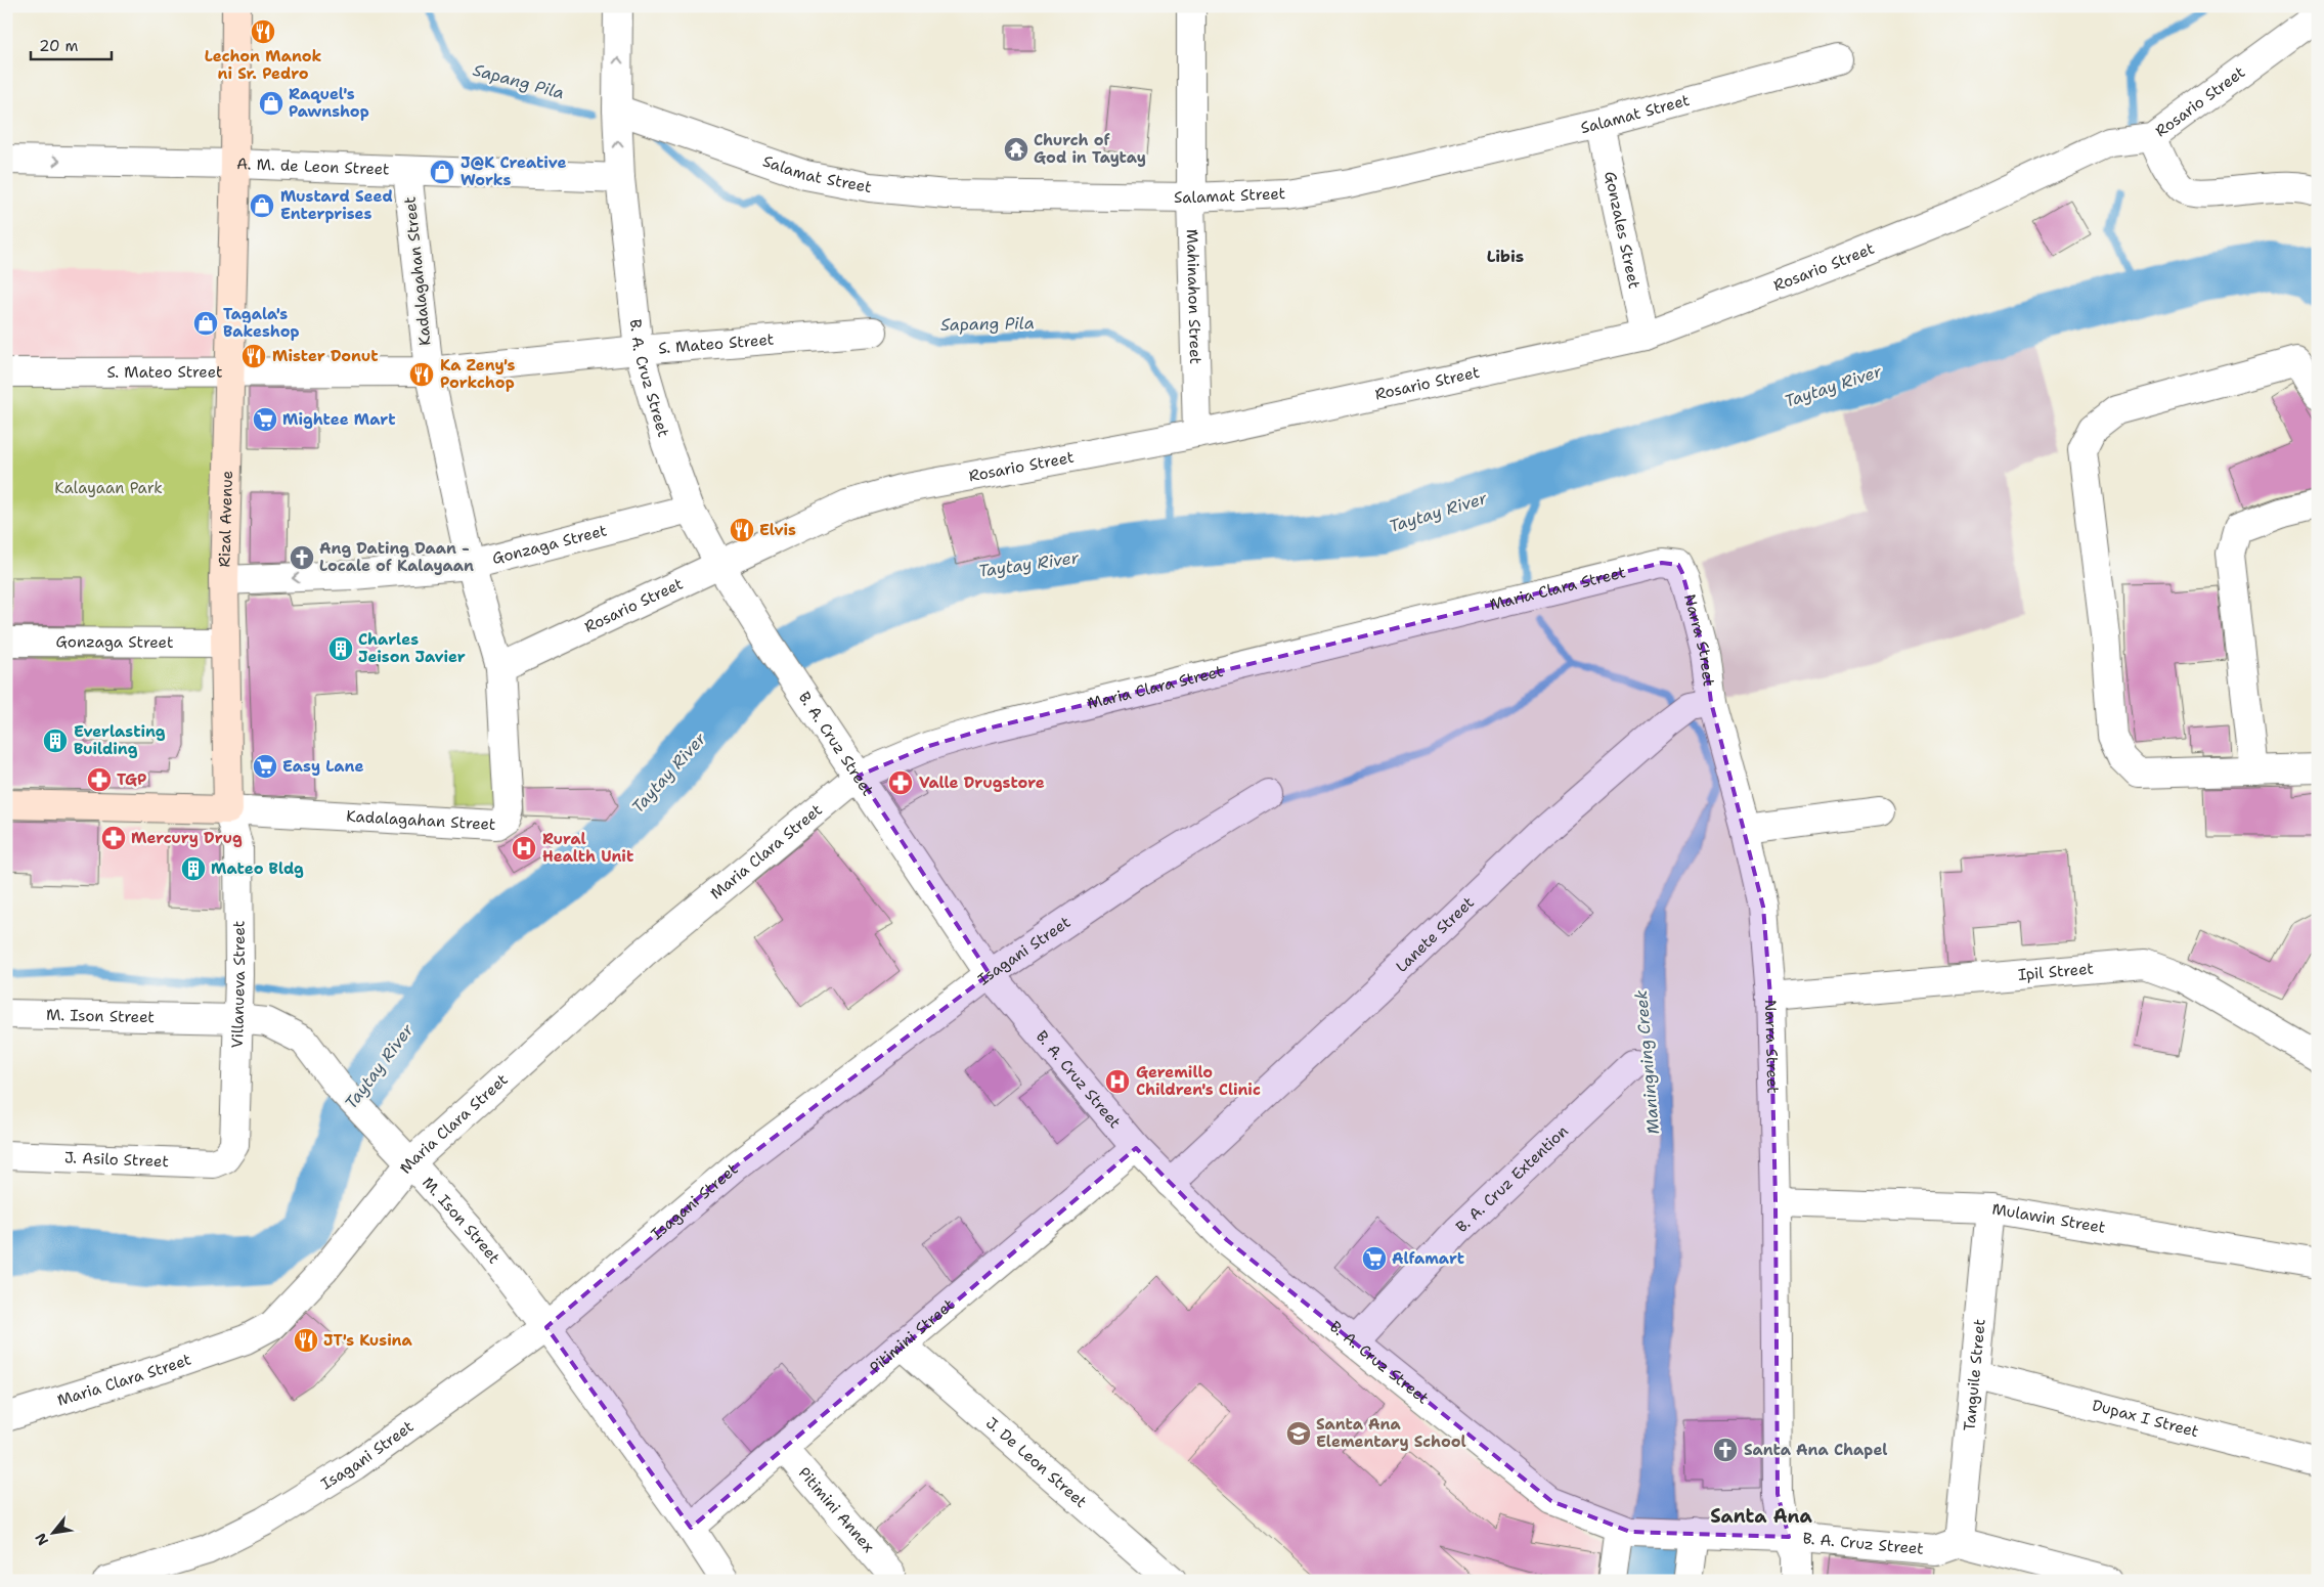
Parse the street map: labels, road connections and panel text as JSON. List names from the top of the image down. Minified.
{"streets":{"main road":["Rizal Avenue"],"street":["Rosario Street","Salamat Street","A. M. de Leon Street","Gonzales Street","Kadalagahan Street","Mahinahon Street","S. Mateo Street","B. A. Cruz Street","Gonzaga Street","Maria Clara Street","Narra Street","Lanete Street","Isagani Street","Ipil Street","Villanueva Street","M. Ison Street","J. Asilo Street","B. A. Cruz Extention","Mulawin Street","Pitimini Street","Tanguile Street","Dupax I Street","J. De Leon Street","Pitimini Annex"]},"crossings":[["Rosario Street","Gonzales Street"],["Rosario Street","Kadalagahan Street"],["Rosario Street","Mahinahon Street"],["Rosario Street","B. A. Cruz Street"],["Salamat Street","Gonzales Street"],["Salamat Street","Mahinahon Street"],["Salamat Street","B. A. Cruz Street"],["A. M. de Leon Street","Kadalagahan Street"],["A. M. de Leon Street","B. A. Cruz Street"],["A. M. de Leon Street","Rizal Avenue"],["Kadalagahan Street","S. Mateo Street"],["Kadalagahan Street","Rizal Avenue"],["Kadalagahan Street","Gonzaga Street"],["Kadalagahan Street","Villanueva Street"],["S. Mateo Street","B. A. Cruz Street"],["S. Mateo Street","Rizal Avenue"],["B. A. Cruz Street","Gonzaga Street"],["B. A. Cruz Street","Maria Clara Street"],["B. A. Cruz Street","Narra Street"],["B. A. Cruz Street","Lanete Street"],["B. A. Cruz Street","Isagani Street"],["B. A. Cruz Street","B. A. Cruz Extention"],["B. A. Cruz Street","Pitimini Street"],["B. A. Cruz Street","Tanguile Street"],["Rizal Avenue","Gonzaga Street"],["Rizal Avenue","Villanueva Street"],["Maria Clara Street","Narra Street"],["Maria Clara Street","M. Ison Street"],["Narra Street","Lanete Street"],["Narra Street","Ipil Street"],["Narra Street","Mulawin Street"],["Isagani Street","M. Ison Street"],["Villanueva Street","M. Ison Street"],["Villanueva Street","J. Asilo Street"],["M. Ison Street","Pitimini Street"],["Mulawin Street","Tanguile Street"],["Pitimini Street","J. De Leon Street"],["Pitimini Street","Pitimini Annex"],["Tanguile Street","Dupax I Street"]],"one_way":["A. M. de Leon Street","Gonzaga Street"],"districts":["Libis","Santa Ana"],"water":["Sapang Pila","Taytay River","Maningning Creek"],"parks":["Kalayaan Park"],"places":{"restaurant":["Lechon Manok ni Sr. Pedro","Mister Donut","Ka Zeny's Porkchop","Elvis","JT's Kusina"],"shop":["Raquel's Pawnshop","J@K Creative Works","Mustard Seed Enterprises","Tagala's Bakeshop"],"temple":["Church of God in Taytay"],"supermarket":["Mightee Mart","Easy Lane","Alfamart"],"church":["Ang Dating Daan - Locale of Kalayaan","Santa Ana Chapel"],"building":["Charles Jeison Javier","Everlasting Building","Mateo Bldg"],"pharmacy":["TGP","Valle Drugstore","Mercury Drug"],"hospital":["Rural Health Unit","Geremillo Children's Clinic"],"school or university":["Santa Ana Elementary School"]},"scale_bar":"20 m","north":"bottom left"}
